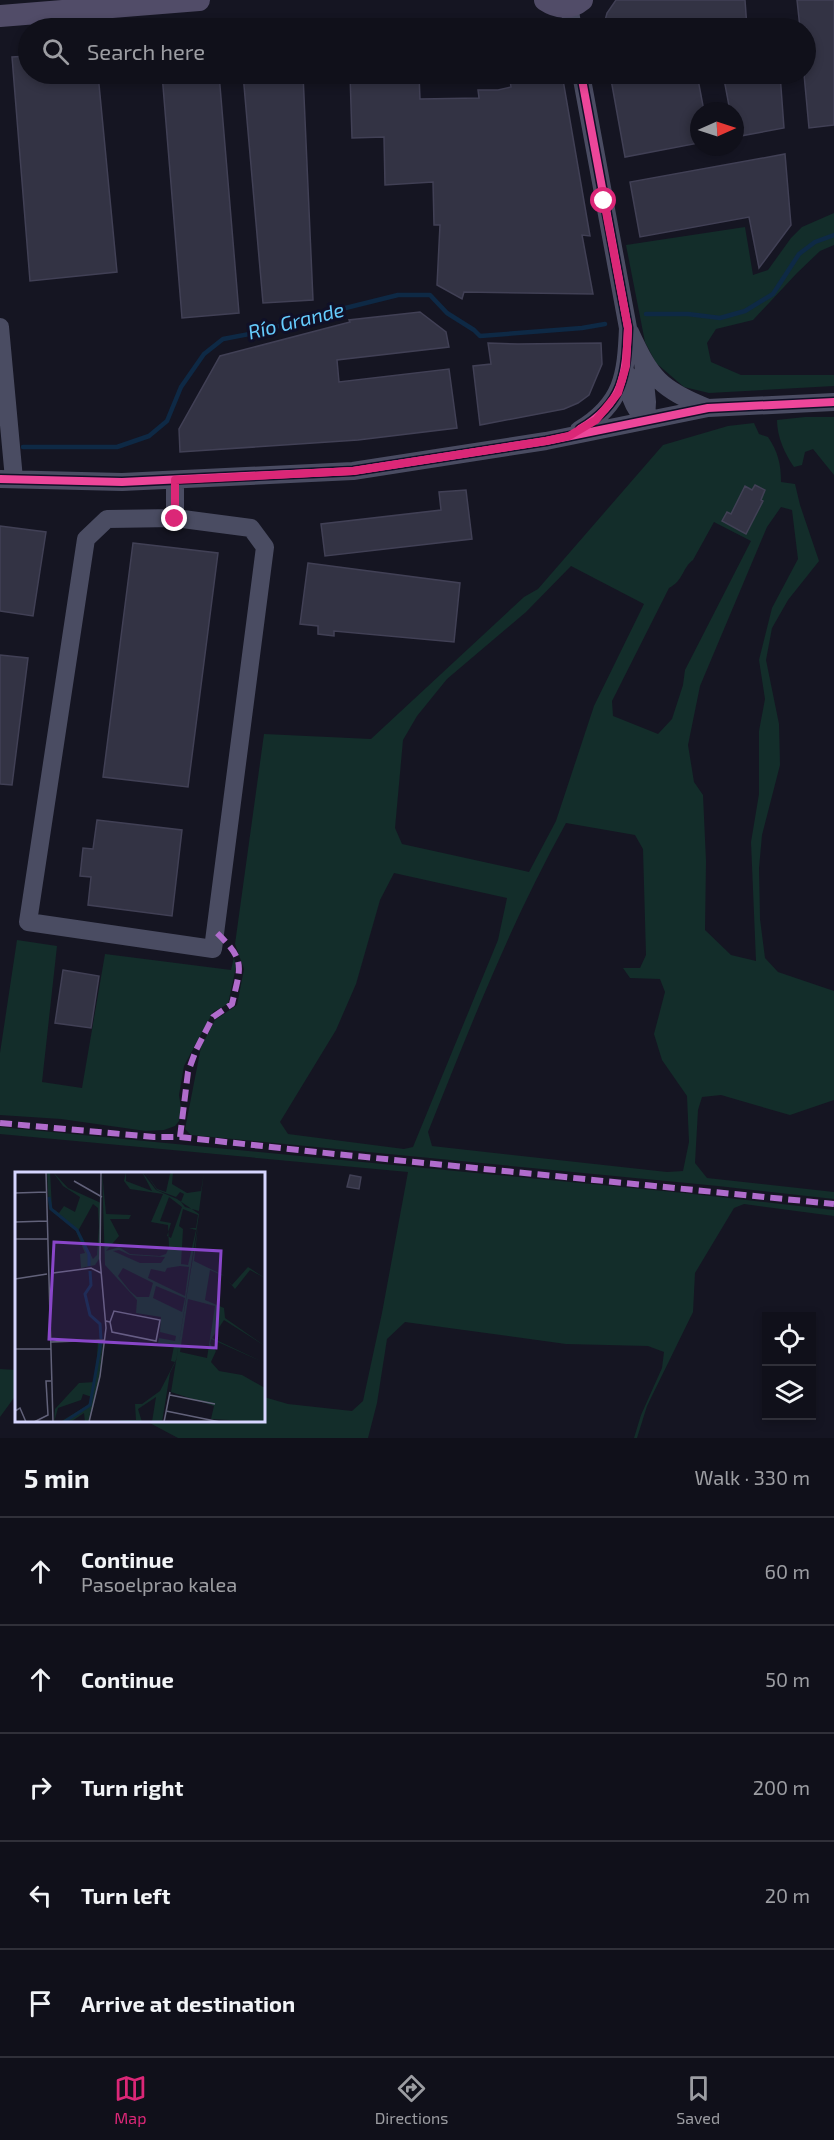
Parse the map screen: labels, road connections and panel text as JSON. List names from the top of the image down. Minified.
{"water":["Río Grande"],"north":"right","page":{"search":"Search here","heading":["5 min","Walk · 330 m"],"list":[["Continue","Pasoelprao kalea","60 m"],["Continue","50 m"],["Turn right","200 m"],["Turn left","20 m"],"Arrive at destination"],"nav":["Map","Directions","Saved"]}}
